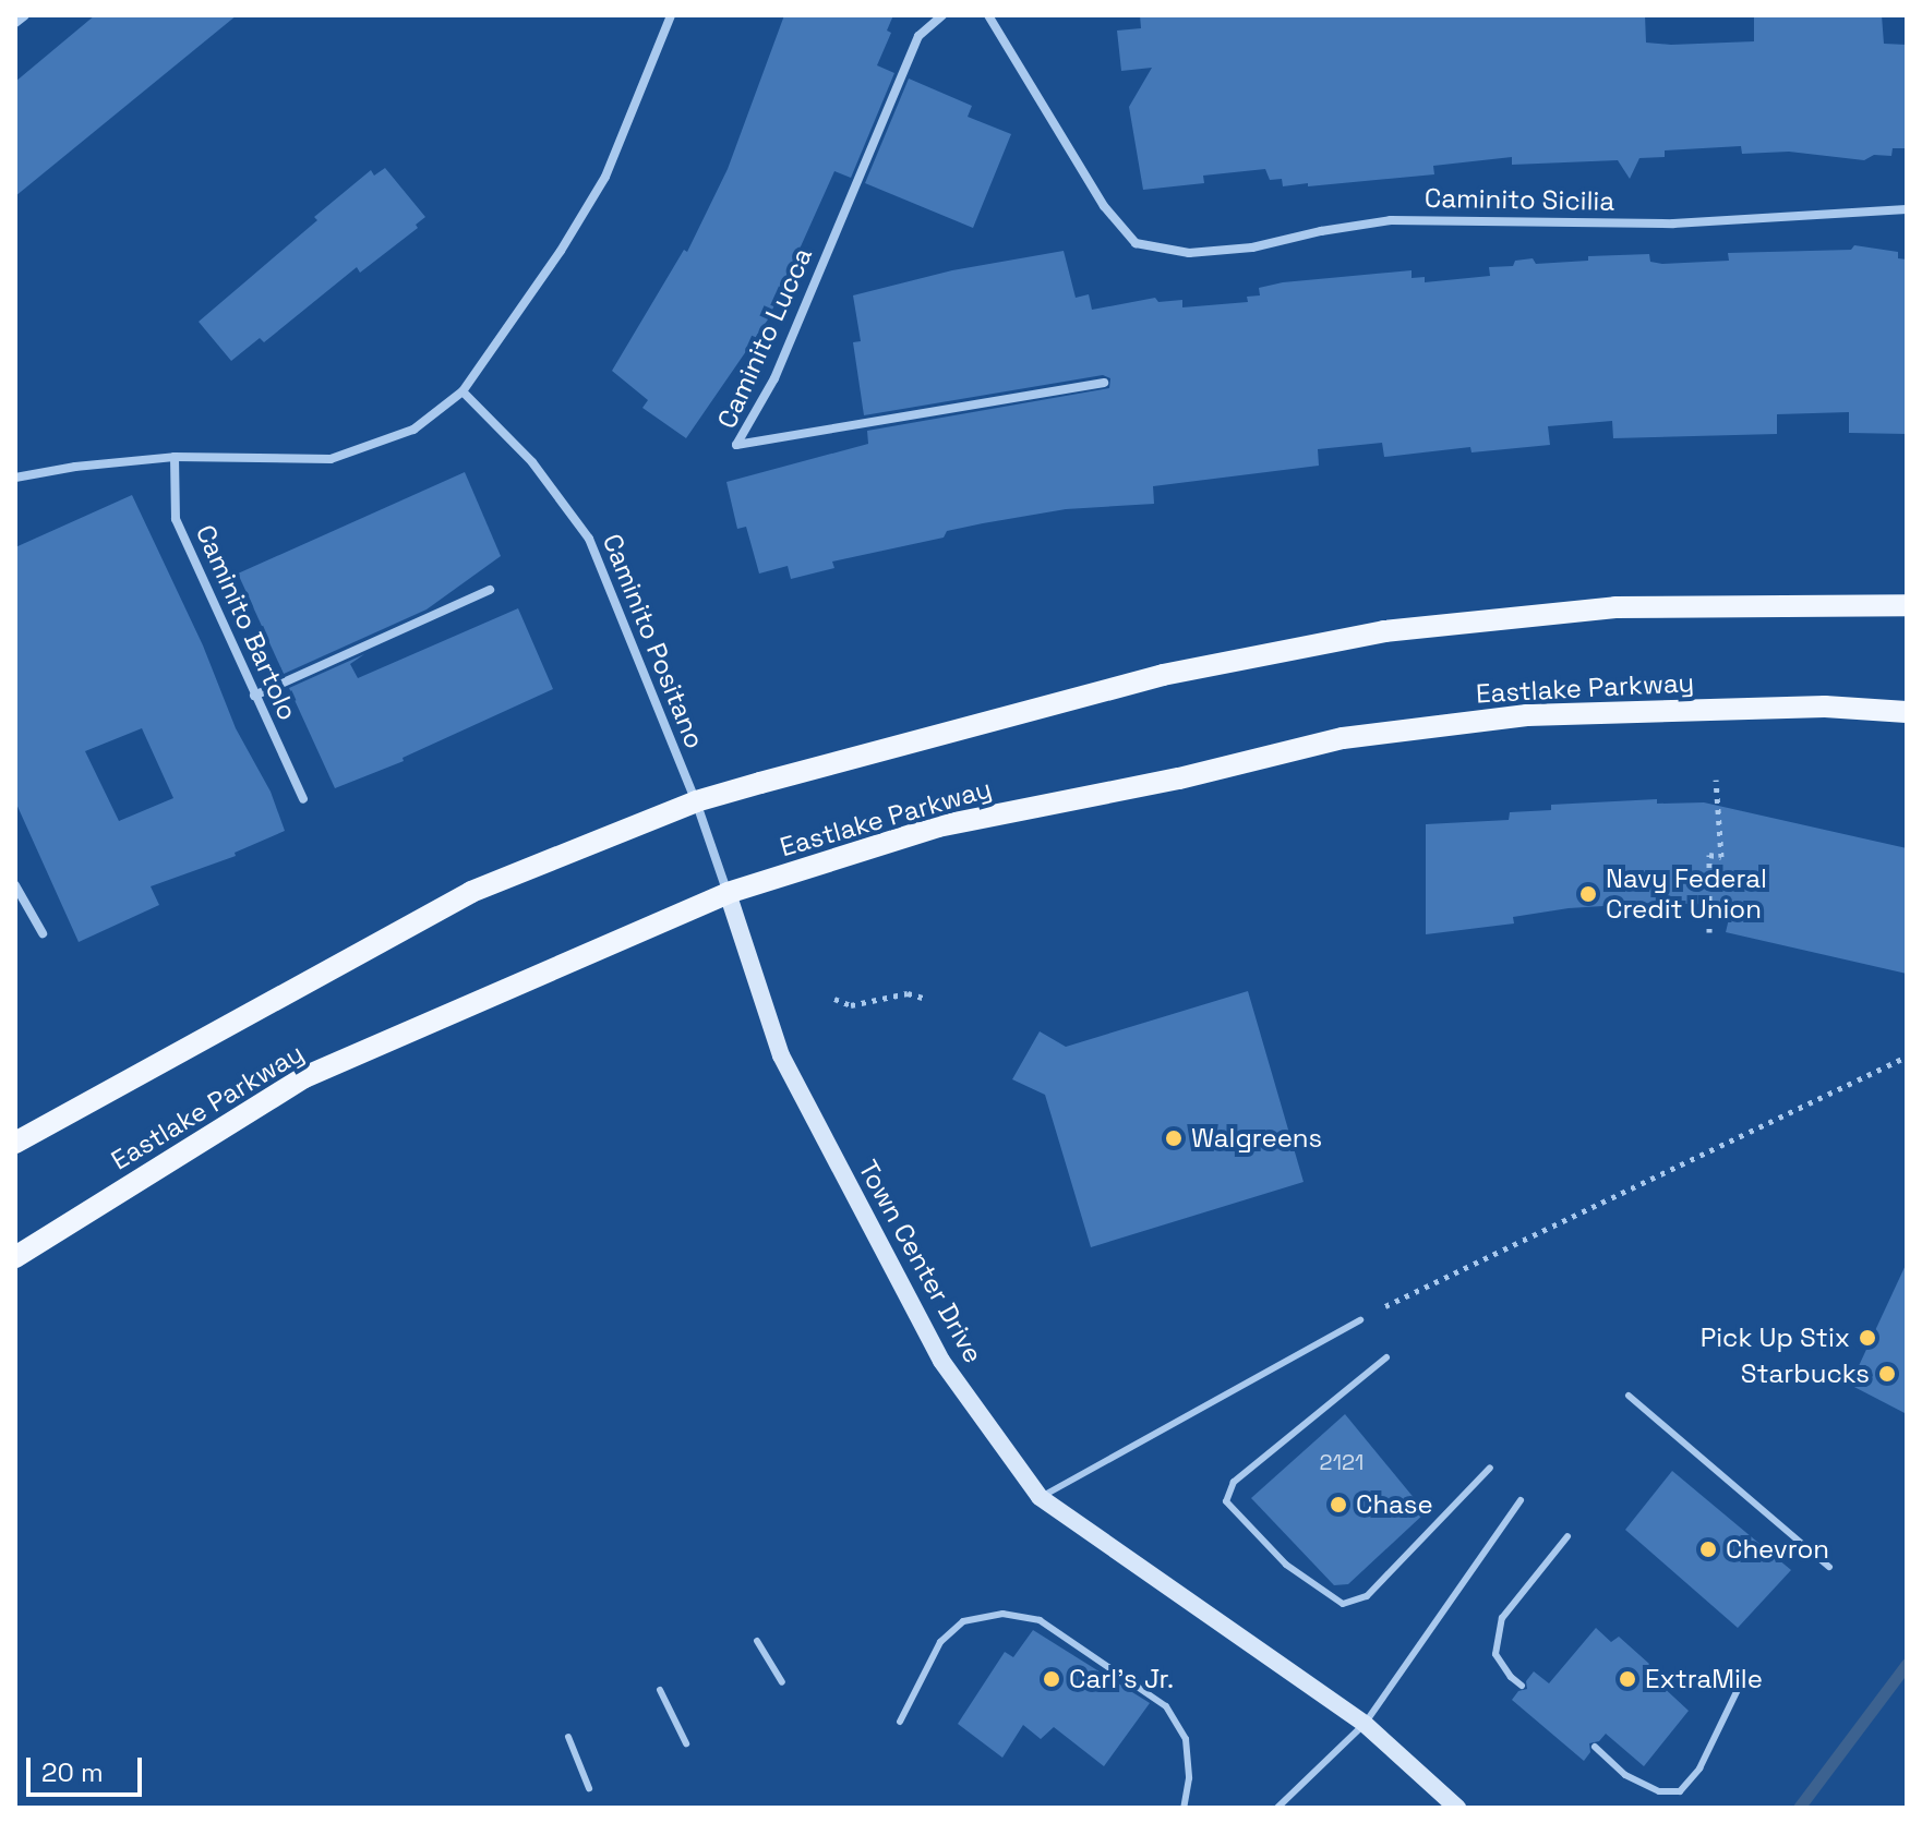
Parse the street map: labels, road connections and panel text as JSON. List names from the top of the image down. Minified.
{"streets":{"main road":["Eastlake Parkway"],"street":["Caminito Sicilia","Caminito Lucca","Caminito Bartolo","Caminito Positano","Town Center Drive"]},"crossings":[["Caminito Positano","Eastlake Parkway"],["Caminito Positano","Town Center Drive"],["Eastlake Parkway","Town Center Drive"]],"places":["Navy Federal Credit Union","Walgreens","Pick Up Stix","Starbucks","Chase","Chevron","Carl's Jr.","ExtraMile"],"house_numbers":["2121"],"scale_bar":"20 m"}
